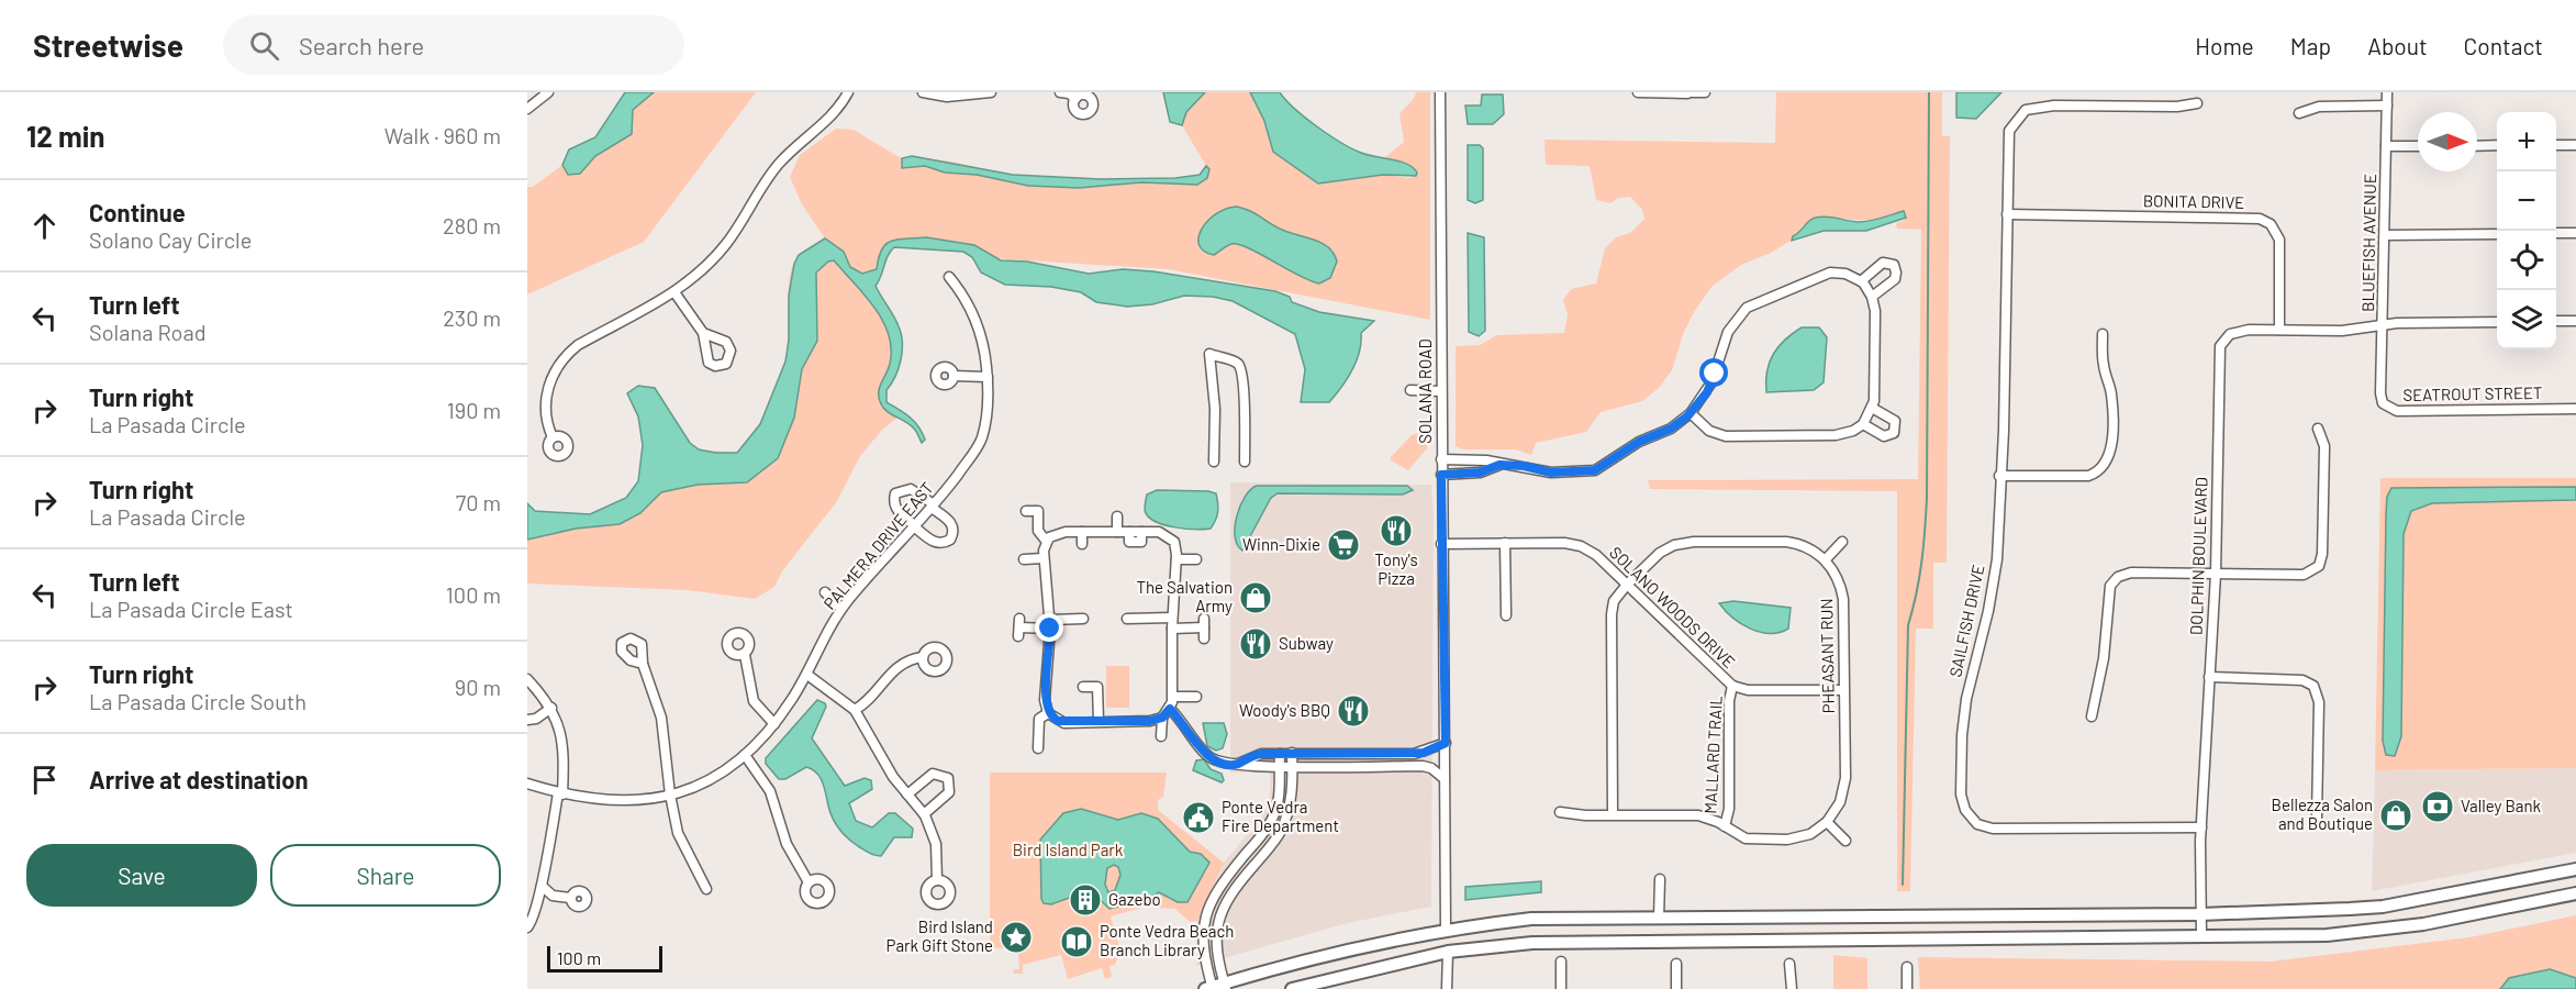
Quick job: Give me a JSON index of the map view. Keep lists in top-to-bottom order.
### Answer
{
  "streets": {
    "street": [
      "BONITA DRIVE",
      "BLUEFISH AVENUE",
      "SOLANA ROAD",
      "SEATROUT STREET",
      "PALMERA DRIVE EAST",
      "DOLPHIN BOULEVARD",
      "SOLANO WOODS DRIVE",
      "SAILFISH DRIVE",
      "PHEASANT RUN",
      "MALLARD TRAIL"
    ]
  },
  "crossings": [
    ["BONITA DRIVE", "DOLPHIN BOULEVARD"],
    ["BONITA DRIVE", "SAILFISH DRIVE"],
    ["BLUEFISH AVENUE", "SEATROUT STREET"],
    ["BLUEFISH AVENUE", "DOLPHIN BOULEVARD"],
    ["SOLANA ROAD", "SOLANO WOODS DRIVE"],
    ["DOLPHIN BOULEVARD", "SAILFISH DRIVE"],
    ["SOLANO WOODS DRIVE", "PHEASANT RUN"],
    ["SOLANO WOODS DRIVE", "MALLARD TRAIL"]
  ],
  "parks": ["Bird Island Park"],
  "places": {
    "restaurant": ["Tony's Pizza", "Subway", "Woody's BBQ"],
    "supermarket": ["Winn-Dixie"],
    "shop": ["The Salvation Army", "Bellezza Salon and Boutique"],
    "bank": ["Valley Bank"],
    "public building": ["Ponte Vedra Fire Department"],
    "building": ["Gazebo"],
    "place": ["Bird Island Park Gift Stone"],
    "library": ["Ponte Vedra Beach Branch Library"]
  },
  "scale_bar": "100 m",
  "north": "right",
  "page": {
    "header": "Streetwise",
    "search": "Search here",
    "nav": [
      "Home",
      "Map",
      "About",
      "Contact"
    ],
    "heading": ["12 min", "Walk · 960 m"],
    "map_buttons": ["+", "−"],
    "list": [
      ["Continue", "Solano Cay Circle", "280 m"],
      ["Turn left", "Solana Road", "230 m"],
      ["Turn right", "La Pasada Circle", "190 m"],
      ["Turn right", "La Pasada Circle", "70 m"],
      ["Turn left", "La Pasada Circle East", "100 m"],
      ["Turn right", "La Pasada Circle South", "90 m"],
      "Arrive at destination"
    ],
    "buttons": ["Save", "Share"],
    "scale": "100 m"
  }
}
